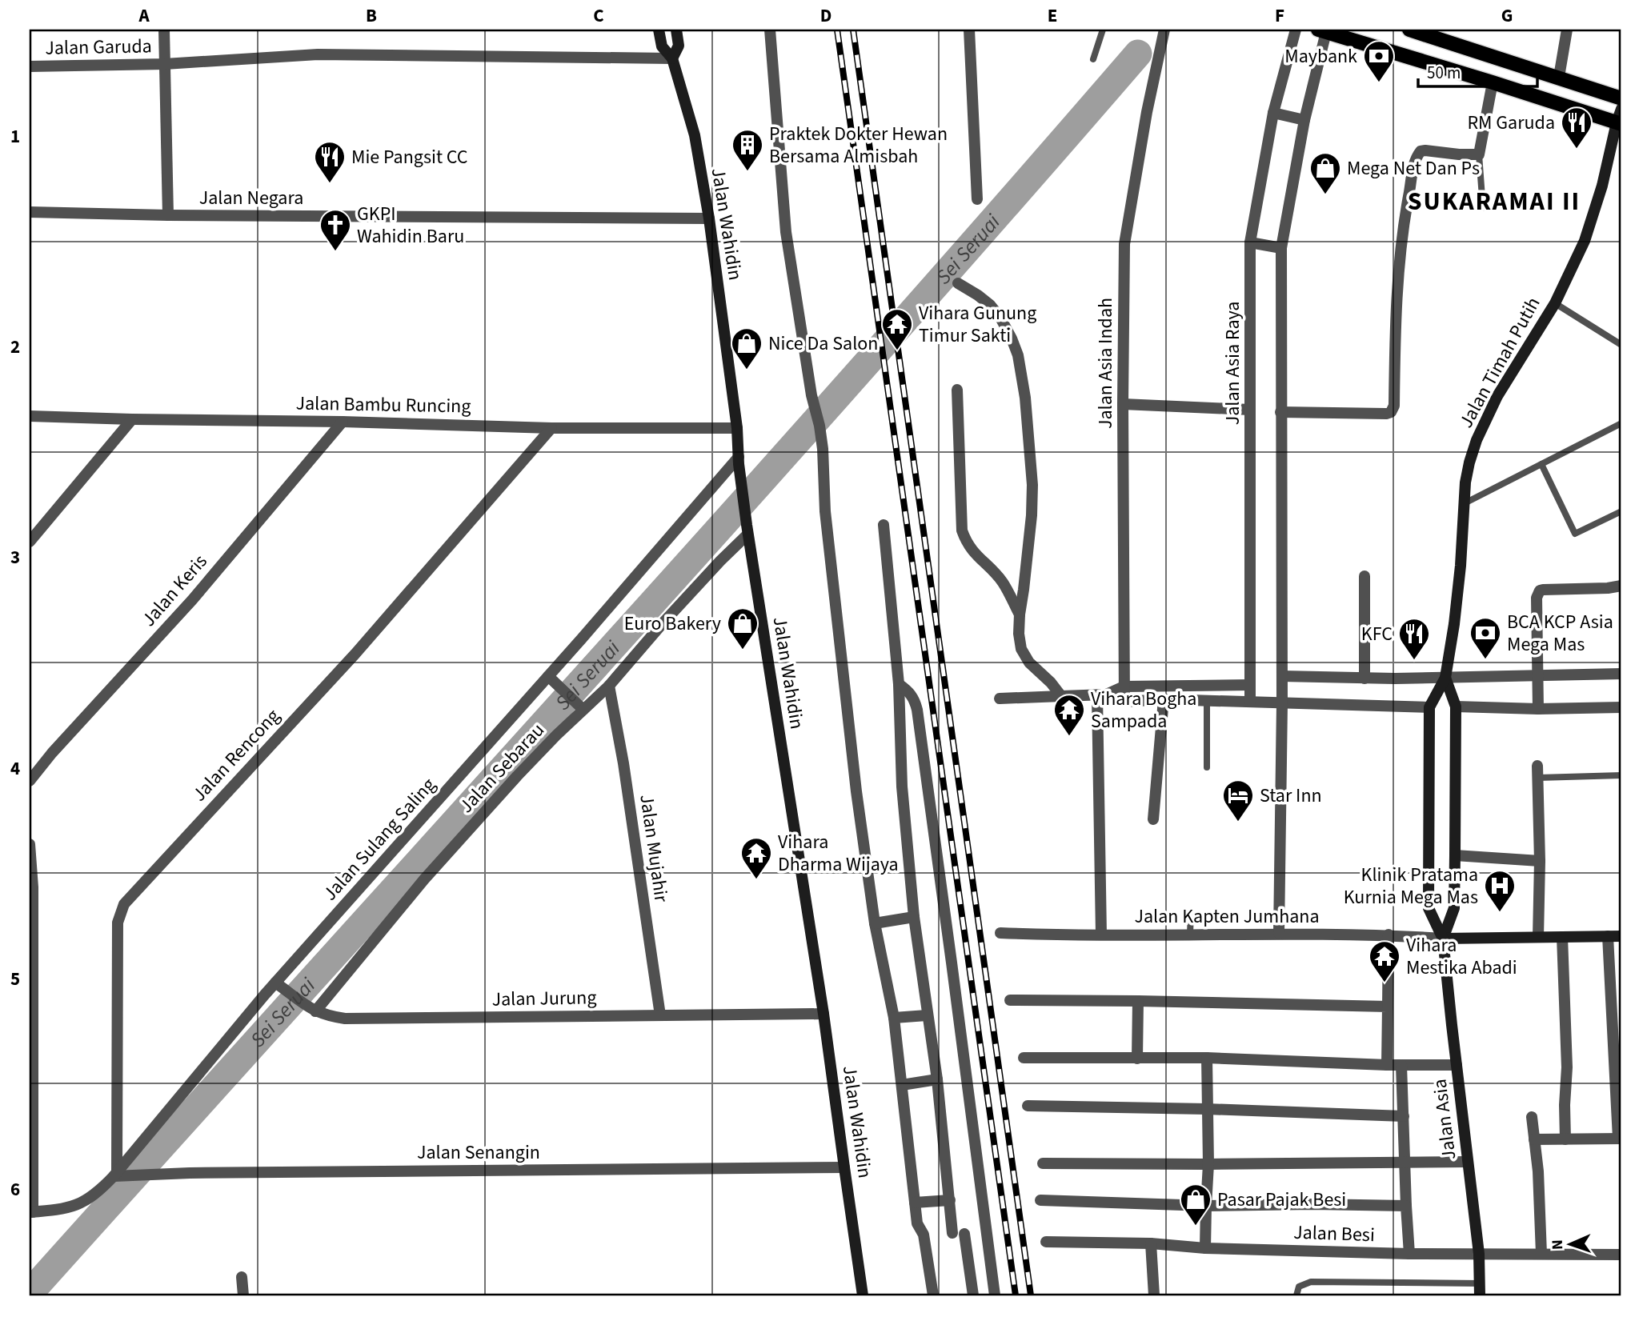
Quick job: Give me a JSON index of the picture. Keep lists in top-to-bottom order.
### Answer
{
  "streets": {
    "main road": [
      "Jalan Wahidin",
      "Jalan Timah Putih",
      "Jalan Kapten Jumhana",
      "Jalan Asia"
    ],
    "street": [
      "Jalan Garuda",
      "Jalan Negara",
      "Jalan Asia Indah",
      "Jalan Asia Raya",
      "Jalan Bambu Runcing",
      "Jalan Keris",
      "Jalan Rencong",
      "Jalan Sebarau",
      "Jalan Sulang Saling",
      "Jalan Mujahir",
      "Jalan Jurung",
      "Jalan Senangin",
      "Jalan Besi"
    ]
  },
  "crossings": [
    ["Jalan Garuda", "Jalan Wahidin"],
    ["Jalan Negara", "Jalan Wahidin"],
    ["Jalan Wahidin", "Jalan Bambu Runcing"],
    ["Jalan Wahidin", "Jalan Sebarau"],
    ["Jalan Wahidin", "Jalan Sulang Saling"],
    ["Jalan Wahidin", "Jalan Jurung"],
    ["Jalan Wahidin", "Jalan Senangin"],
    ["Jalan Timah Putih", "Jalan Asia"],
    ["Jalan Bambu Runcing", "Jalan Keris"],
    ["Jalan Bambu Runcing", "Jalan Rencong"],
    ["Jalan Rencong", "Jalan Sulang Saling"],
    ["Jalan Rencong", "Jalan Senangin"],
    ["Jalan Sebarau", "Jalan Mujahir"],
    ["Jalan Sebarau", "Jalan Jurung"],
    ["Jalan Sulang Saling", "Jalan Jurung"],
    ["Jalan Sulang Saling", "Jalan Senangin"],
    ["Jalan Mujahir", "Jalan Jurung"],
    ["Jalan Kapten Jumhana", "Jalan Asia"],
    ["Jalan Asia", "Jalan Besi"]
  ],
  "districts": ["SUKARAMAI II"],
  "water": ["Sei Seruai"],
  "places": {
    "bank": ["Maybank", "BCA KCP Asia Mega Mas"],
    "restaurant": ["RM Garuda", "Mie Pangsit CC", "KFC"],
    "building": ["Praktek Dokter Hewan Bersama Almisbah"],
    "shop": [
      "Mega Net Dan Ps",
      "Nice Da Salon",
      "Euro Bakery",
      "Pasar Pajak Besi"
    ],
    "church": ["GKPI Wahidin Baru"],
    "temple": [
      "Vihara Gunung Timur Sakti",
      "Vihara Bogha Sampada",
      "Vihara Dharma Wijaya",
      "Vihara Mestika Abadi"
    ],
    "hotel": ["Star Inn"],
    "hospital": ["Klinik Pratama Kurnia Mega Mas"]
  },
  "scale_bar": "50 m",
  "north": "left",
  "grid": {
    "columns": [
      "A",
      "B",
      "C",
      "D",
      "E",
      "F",
      "G"
    ],
    "rows": [
      "1",
      "2",
      "3",
      "4",
      "5",
      "6"
    ]
  }
}
